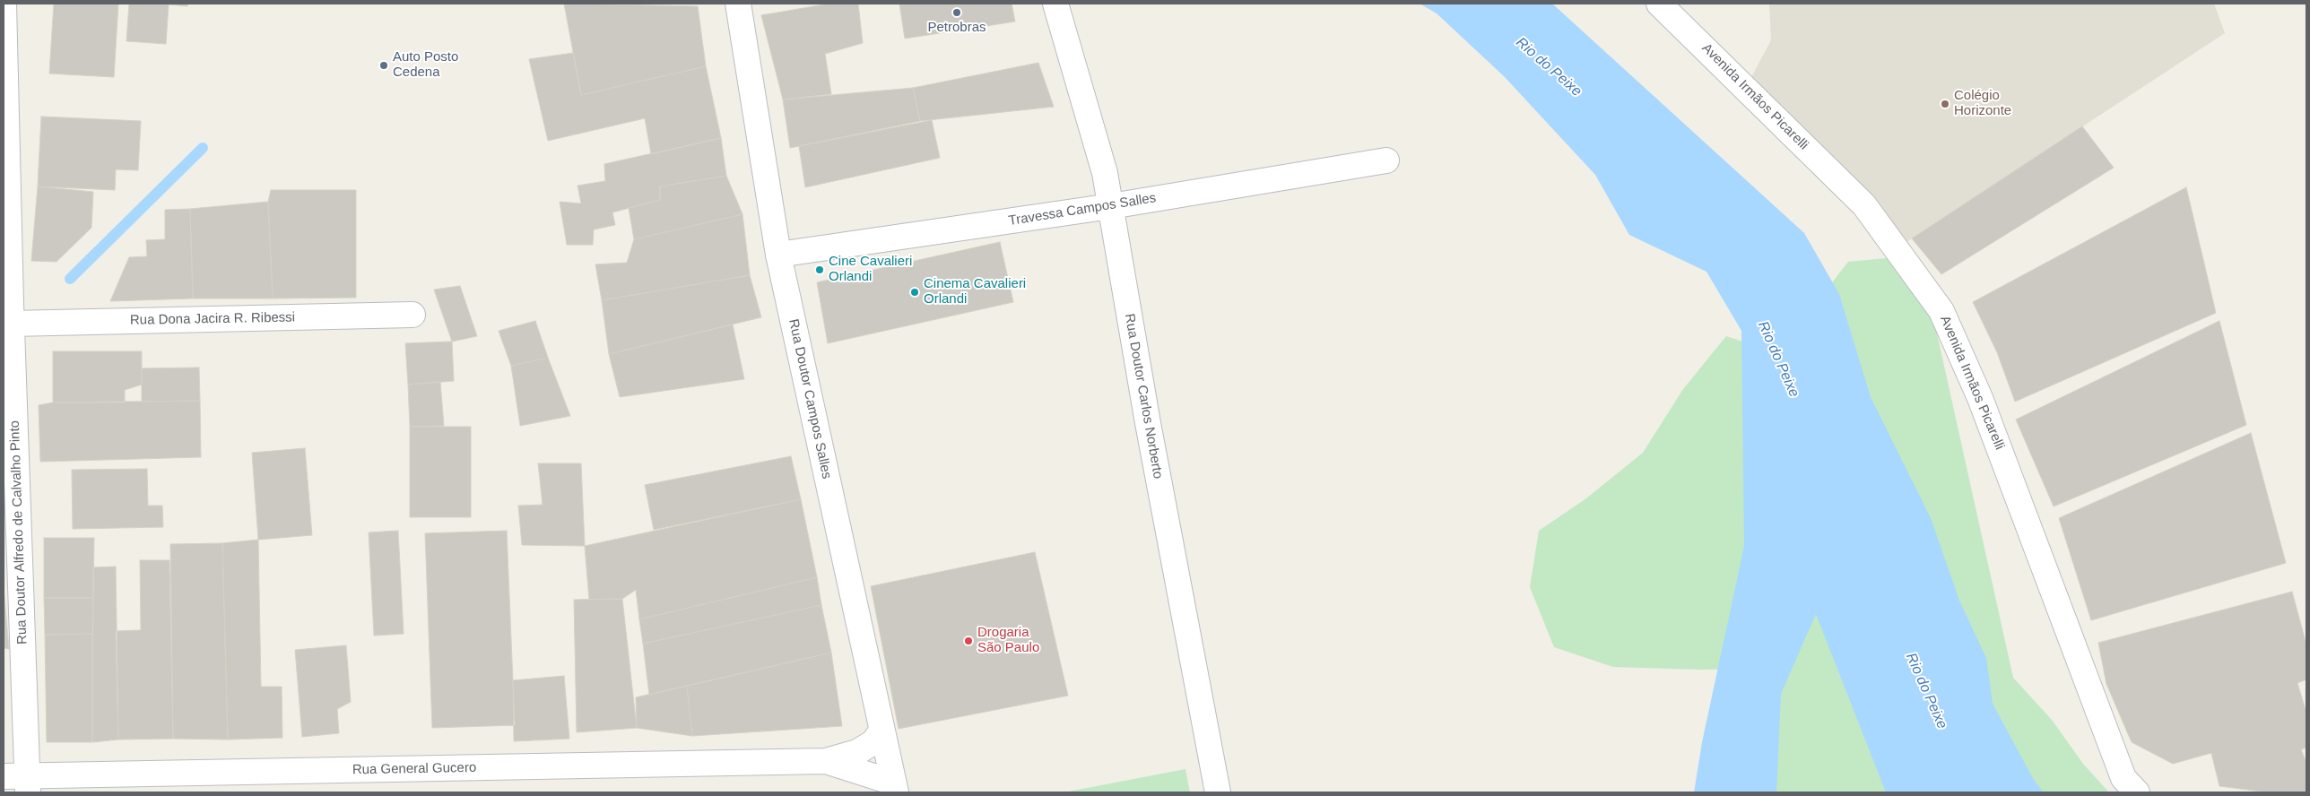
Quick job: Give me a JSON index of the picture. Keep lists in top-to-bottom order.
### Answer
{
  "streets": {
    "street": [
      "Avenida Irmãos Picarelli",
      "Travessa Campos Salles",
      "Rua Dona Jacira R. Ribessi",
      "Rua Doutor Carlos Norberto",
      "Rua Doutor Campos Salles",
      "Rua Doutor Alfredo de Calvalho Pinto",
      "Rua General Gucero"
    ]
  },
  "crossings": [
    ["Travessa Campos Salles", "Rua Doutor Carlos Norberto"],
    ["Travessa Campos Salles", "Rua Doutor Campos Salles"],
    ["Rua Dona Jacira R. Ribessi", "Rua Doutor Alfredo de Calvalho Pinto"],
    ["Rua Doutor Campos Salles", "Rua General Gucero"],
    ["Rua Doutor Alfredo de Calvalho Pinto", "Rua General Gucero"]
  ],
  "water": ["Rio do Peixe"],
  "places": [
    "Petrobras",
    "Auto Posto Cedena",
    "Colégio Horizonte",
    "Cine Cavalieri Orlandi",
    "Cinema Cavalieri Orlandi",
    "Drogaria São Paulo"
  ]
}
